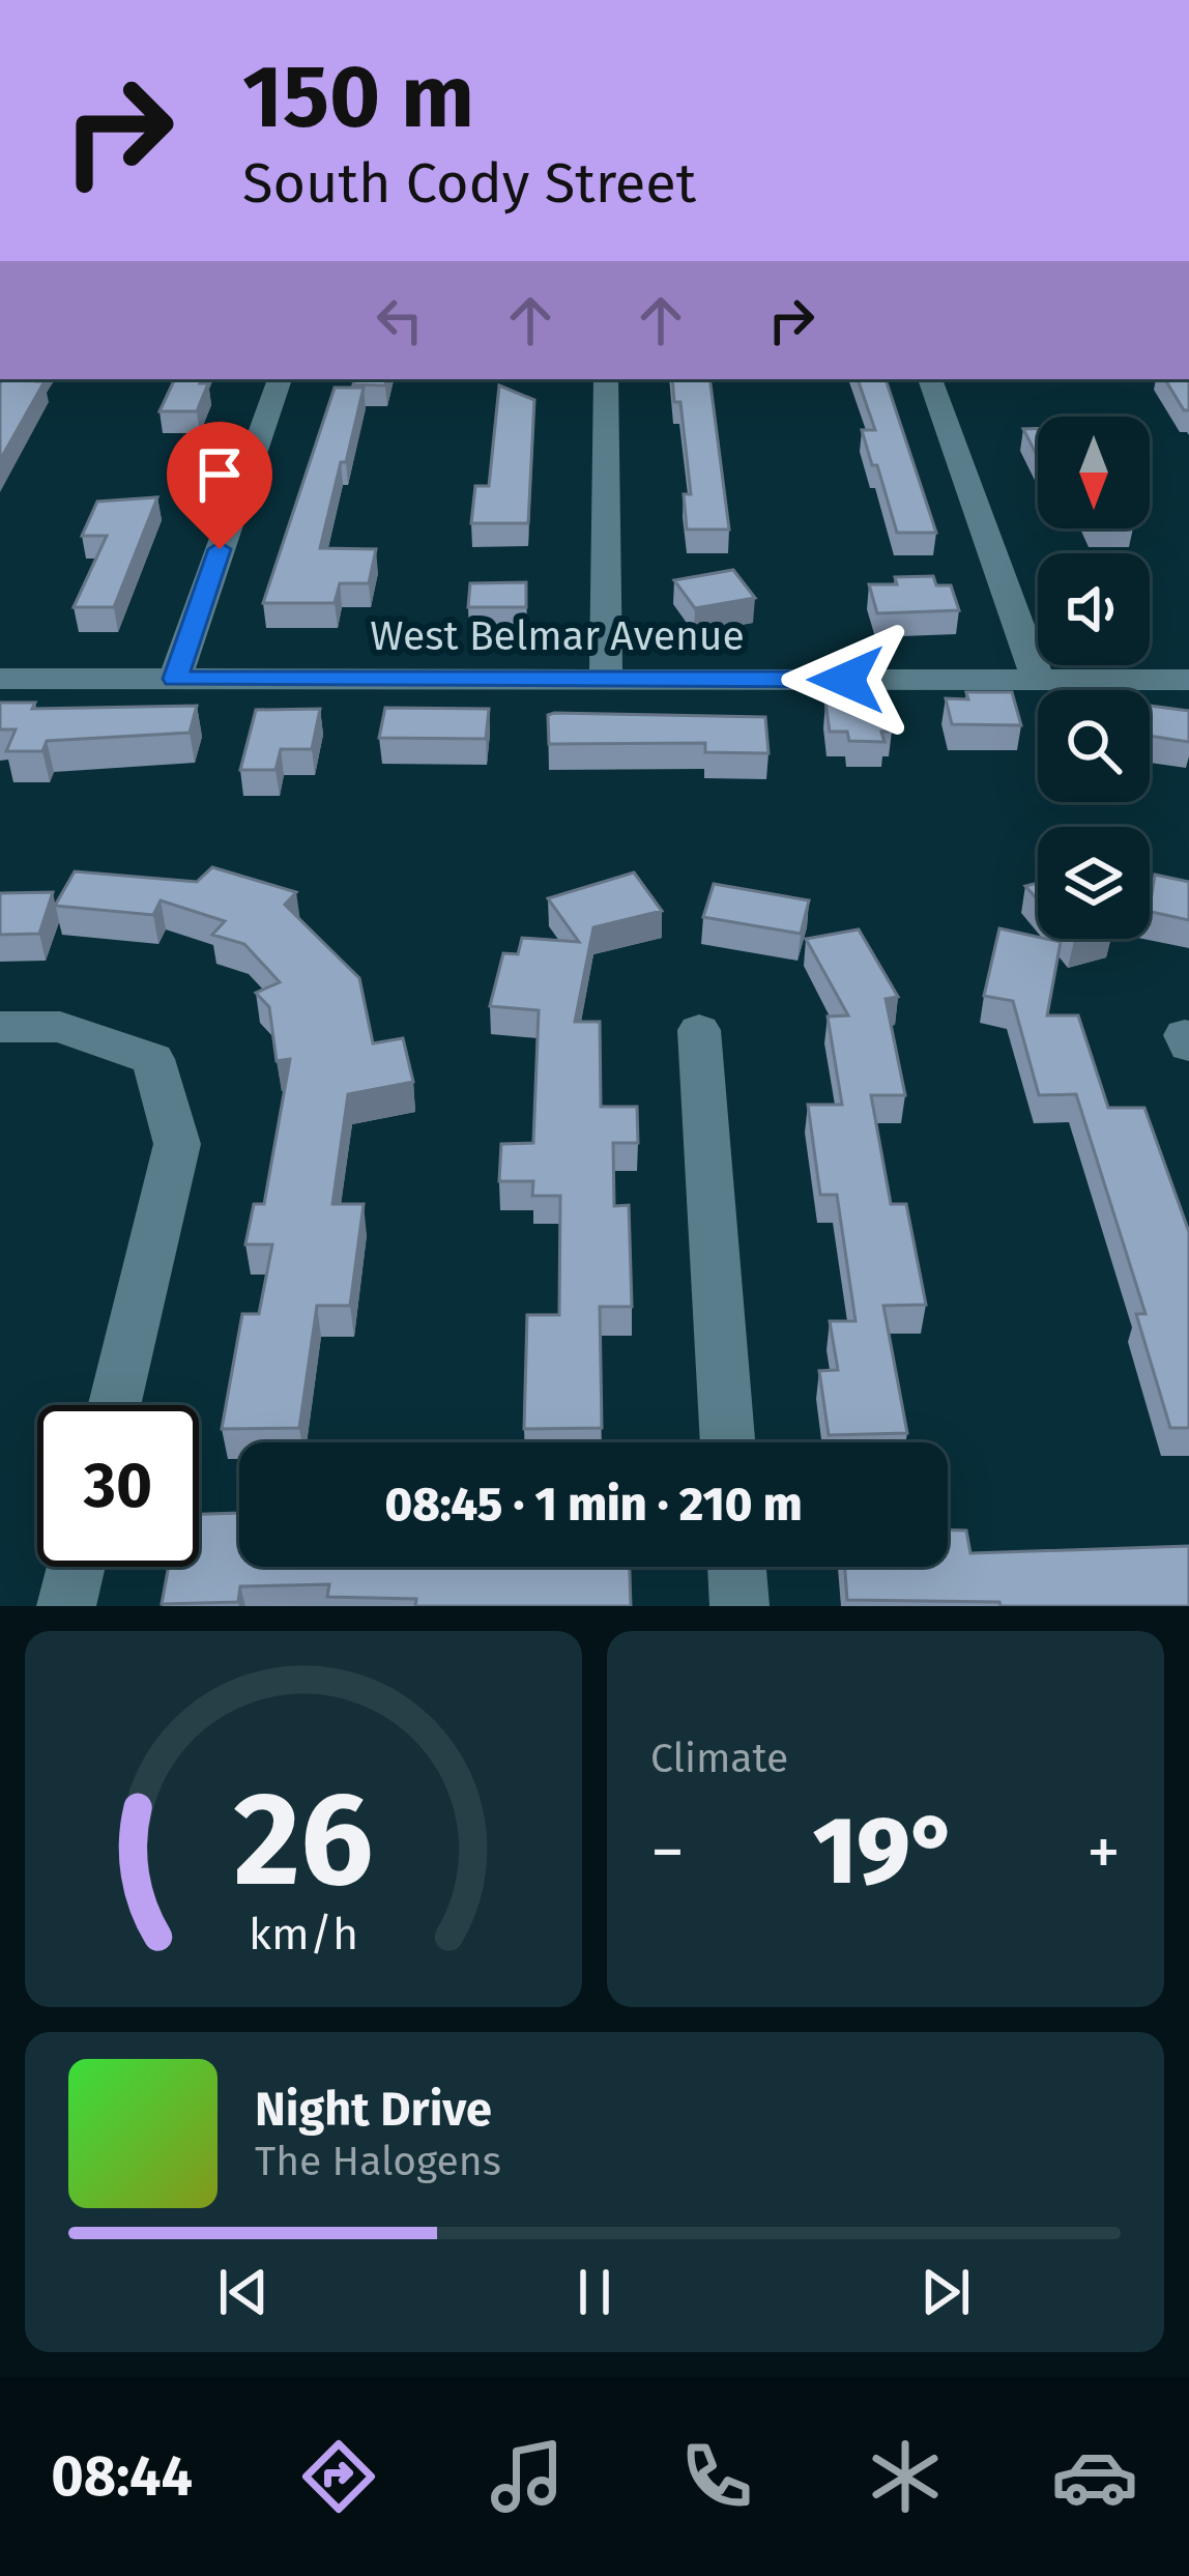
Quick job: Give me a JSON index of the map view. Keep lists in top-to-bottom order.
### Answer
{
  "streets": {
    "street": ["West Belmar Avenue"]
  },
  "north": "bottom",
  "page": {
    "turn": ["150 m", "South Cody Street"],
    "limit": "30",
    "trip": "08:45 · 1 min · 210 m",
    "tile": "Climate",
    "heat": ["−", "19°", "+"],
    "song": ["Night Drive", "The Halogens"],
    "tabs": "08:44",
    "gauge": ["26", "km/h"]
  }
}
